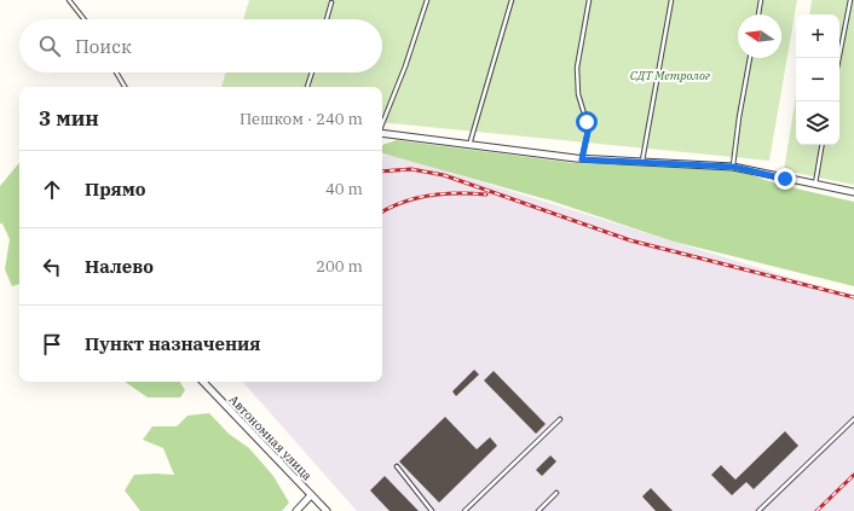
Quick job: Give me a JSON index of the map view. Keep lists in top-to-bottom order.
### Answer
{
  "streets": {
    "street": ["Автономная улица"]
  },
  "parks": ["СДТ Метролог"],
  "north": "left",
  "page": {
    "map_buttons": ["+", "−"],
    "search": "Поиск",
    "heading": ["3 мин", "Пешком · 240 m"],
    "list": [
      ["Прямо", "40 m"],
      ["Налево", "200 m"],
      "Пункт назначения"
    ]
  }
}
